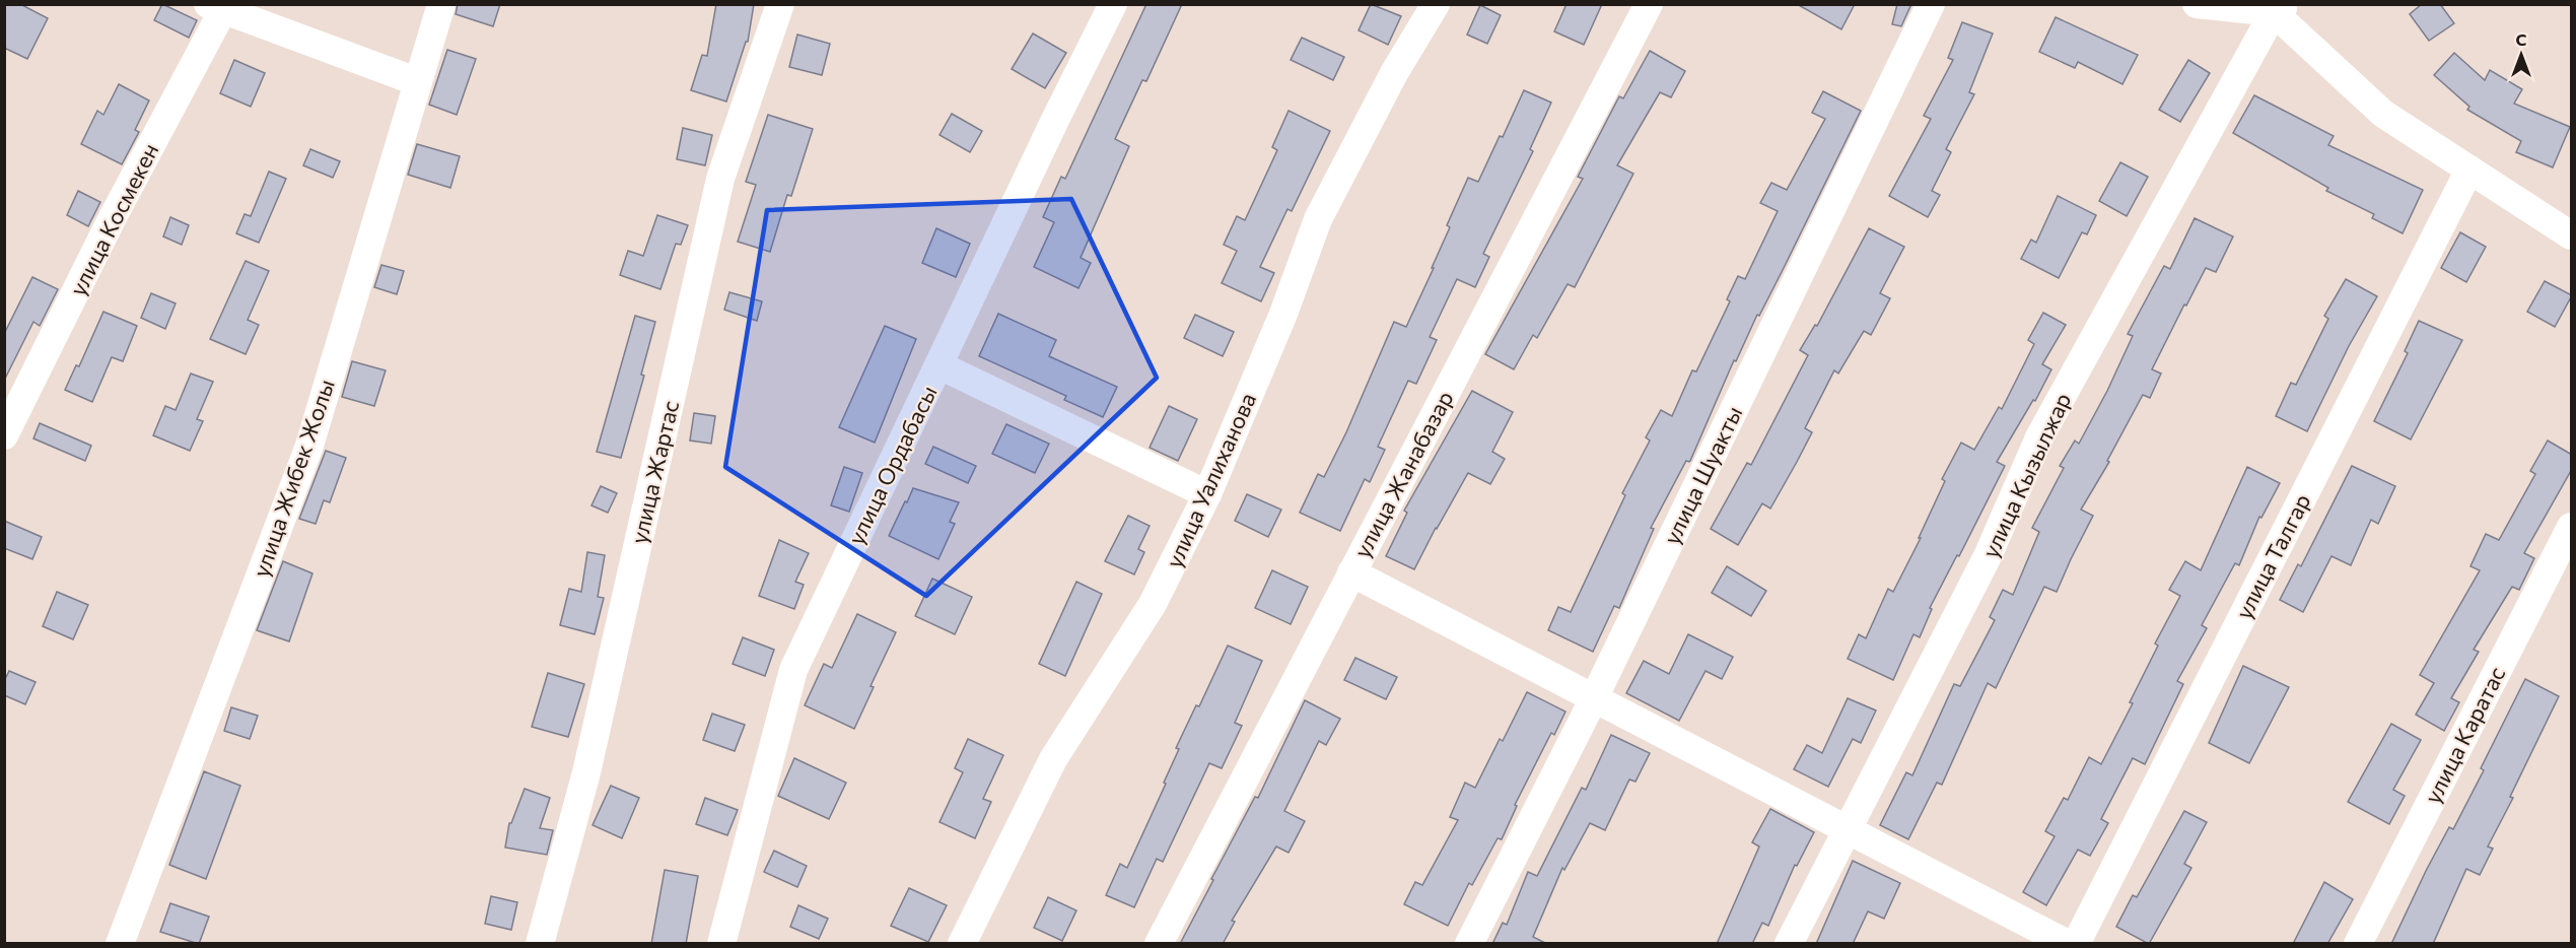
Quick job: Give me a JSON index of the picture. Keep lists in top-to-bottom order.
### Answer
{
  "streets": {
    "street": [
      "улица Космекен",
      "улица Ордабасы",
      "улица Жартас",
      "улица Жанабазар",
      "улица Шуакты",
      "улица Кызылжар",
      "улица Жибек Жолы",
      "улица Уалиханова",
      "улица Талгар",
      "улица Каратас"
    ]
  },
  "north": "top"
}
